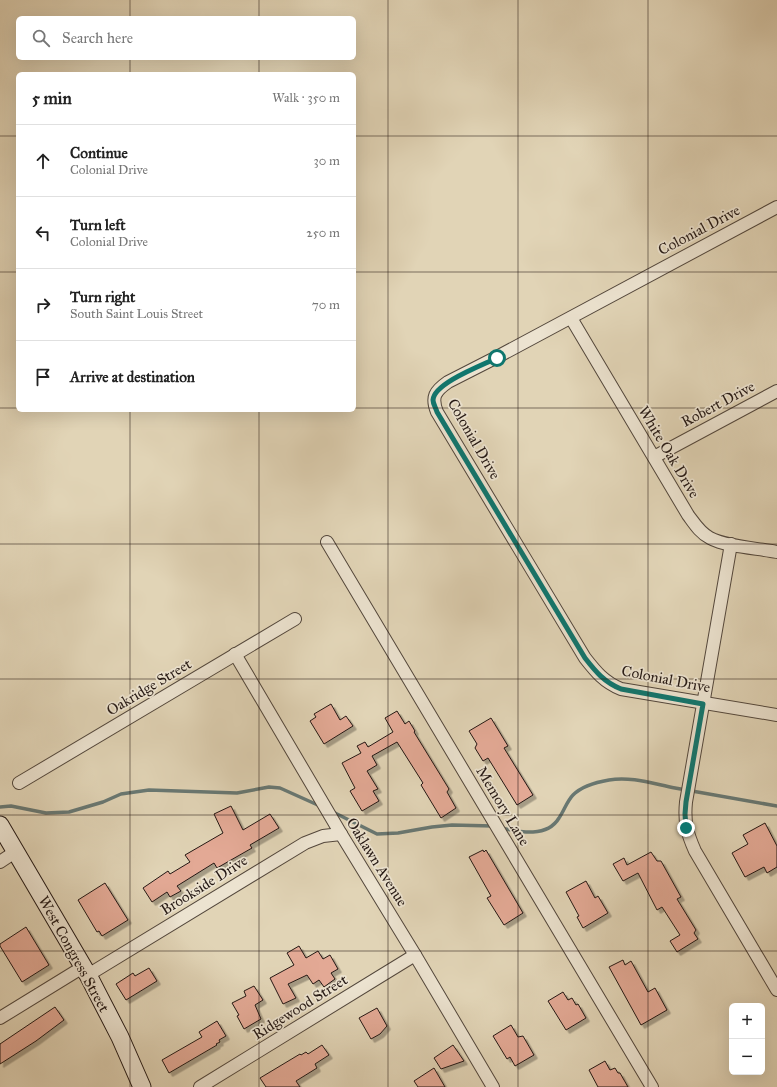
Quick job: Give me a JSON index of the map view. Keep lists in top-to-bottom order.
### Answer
{
  "streets": {
    "main road": ["West Congress Street"],
    "street": [
      "Colonial Drive",
      "Robert Drive",
      "White Oak Drive",
      "Oakridge Street",
      "Memory Lane",
      "Oaklawn Avenue",
      "Brookside Drive",
      "Ridgewood Street"
    ]
  },
  "crossings": [
    ["Colonial Drive", "White Oak Drive"],
    ["Robert Drive", "White Oak Drive"],
    ["Oakridge Street", "Oaklawn Avenue"],
    ["Oaklawn Avenue", "Brookside Drive"],
    ["Oaklawn Avenue", "Ridgewood Street"],
    ["Brookside Drive", "West Congress Street"]
  ],
  "page": {
    "search": "Search here",
    "heading": ["5 min", "Walk · 350 m"],
    "list": [
      ["Continue", "Colonial Drive", "30 m"],
      ["Turn left", "Colonial Drive", "250 m"],
      ["Turn right", "South Saint Louis Street", "70 m"],
      "Arrive at destination"
    ],
    "map_buttons": ["+", "−"]
  }
}
